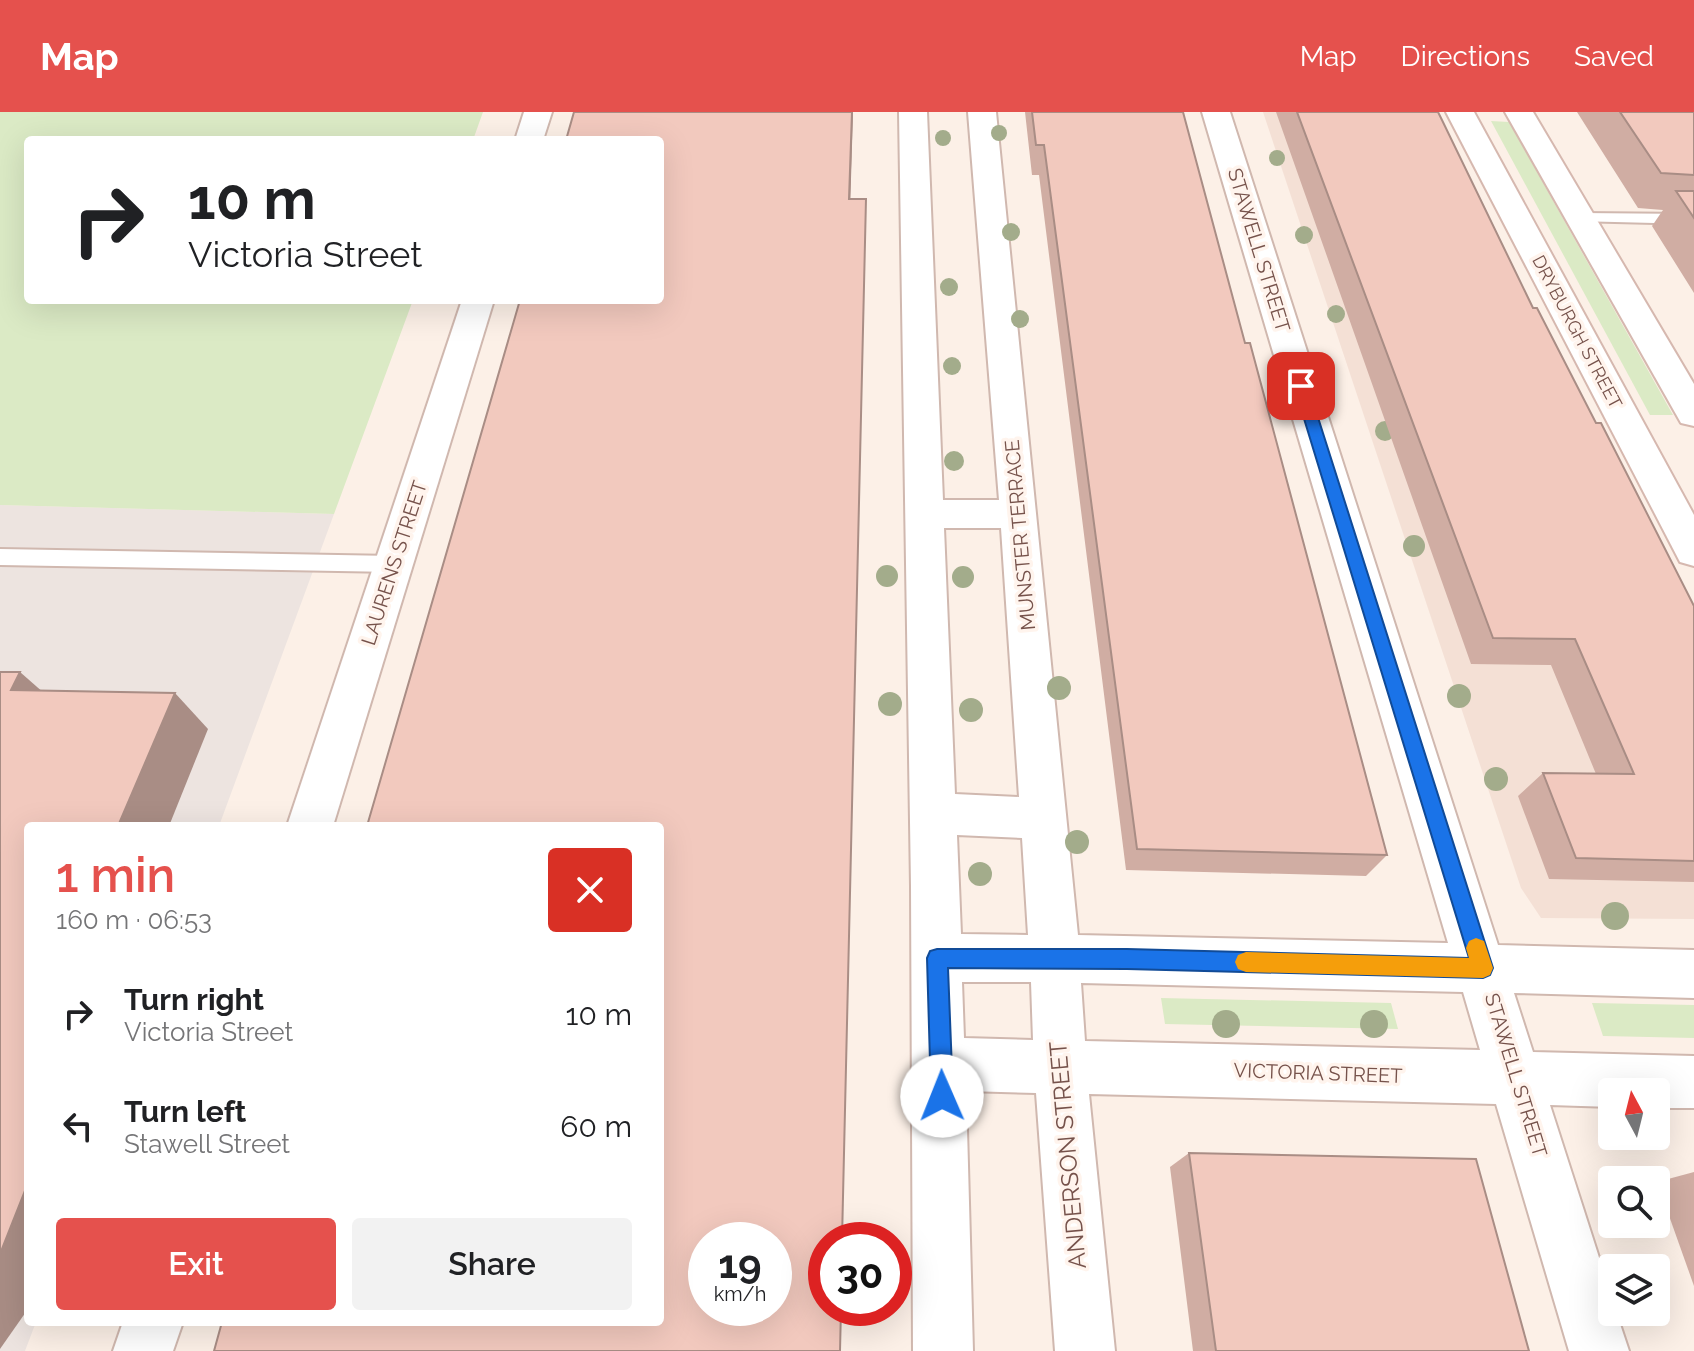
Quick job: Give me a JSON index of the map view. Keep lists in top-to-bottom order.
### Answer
{
  "streets": {
    "street": [
      "STAWELL STREET",
      "DRYBURGH STREET",
      "MUNSTER TERRACE",
      "LAURENS STREET",
      "VICTORIA STREET",
      "ANDERSON STREET"
    ]
  },
  "crossings": [
    ["STAWELL STREET", "VICTORIA STREET"],
    ["MUNSTER TERRACE", "ANDERSON STREET"],
    ["VICTORIA STREET", "ANDERSON STREET"]
  ],
  "north": "top",
  "page": {
    "header": "Map",
    "nav": ["Map", "Directions", "Saved"],
    "turn": ["10 m", "Victoria Street"],
    "heading": ["1 min", "160 m · 06:53"],
    "list": [
      {
        "name": "Turn right",
        "note": "Victoria Street",
        "value": "10 m"
      },
      {
        "name": "Turn left",
        "note": "Stawell Street",
        "value": "60 m"
      }
    ],
    "buttons": ["Exit", "Share"],
    "speed": "19 km/h",
    "limit": "30"
  }
}
